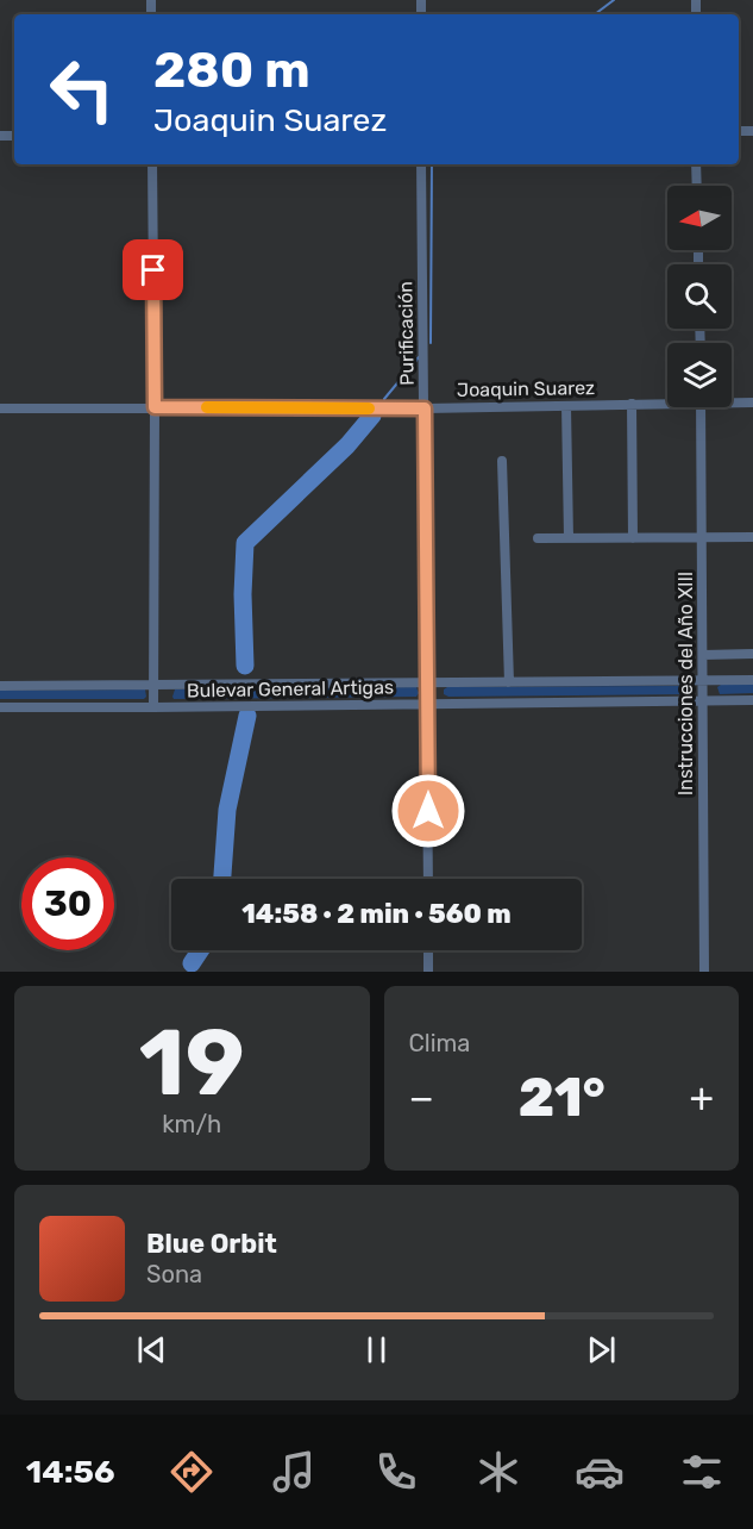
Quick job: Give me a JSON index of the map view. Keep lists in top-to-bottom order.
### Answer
{
  "streets": {
    "street": [
      "Purificación",
      "Joaquin Suarez",
      "Instrucciones del Año XIII",
      "Bulevar General Artigas"
    ]
  },
  "crossings": [
    ["Purificación", "Joaquin Suarez"],
    ["Purificación", "Bulevar General Artigas"],
    ["Instrucciones del Año XIII", "Bulevar General Artigas"]
  ],
  "north": "left",
  "page": {
    "turn": ["280 m", "Joaquin Suarez"],
    "limit": "30",
    "trip": "14:58 · 2 min · 560 m",
    "tile": [
      ["19", "km/h"],
      "Clima"
    ],
    "heat": ["−", "21°", "+"],
    "song": ["Blue Orbit", "Sona"],
    "tabs": "14:56"
  }
}
